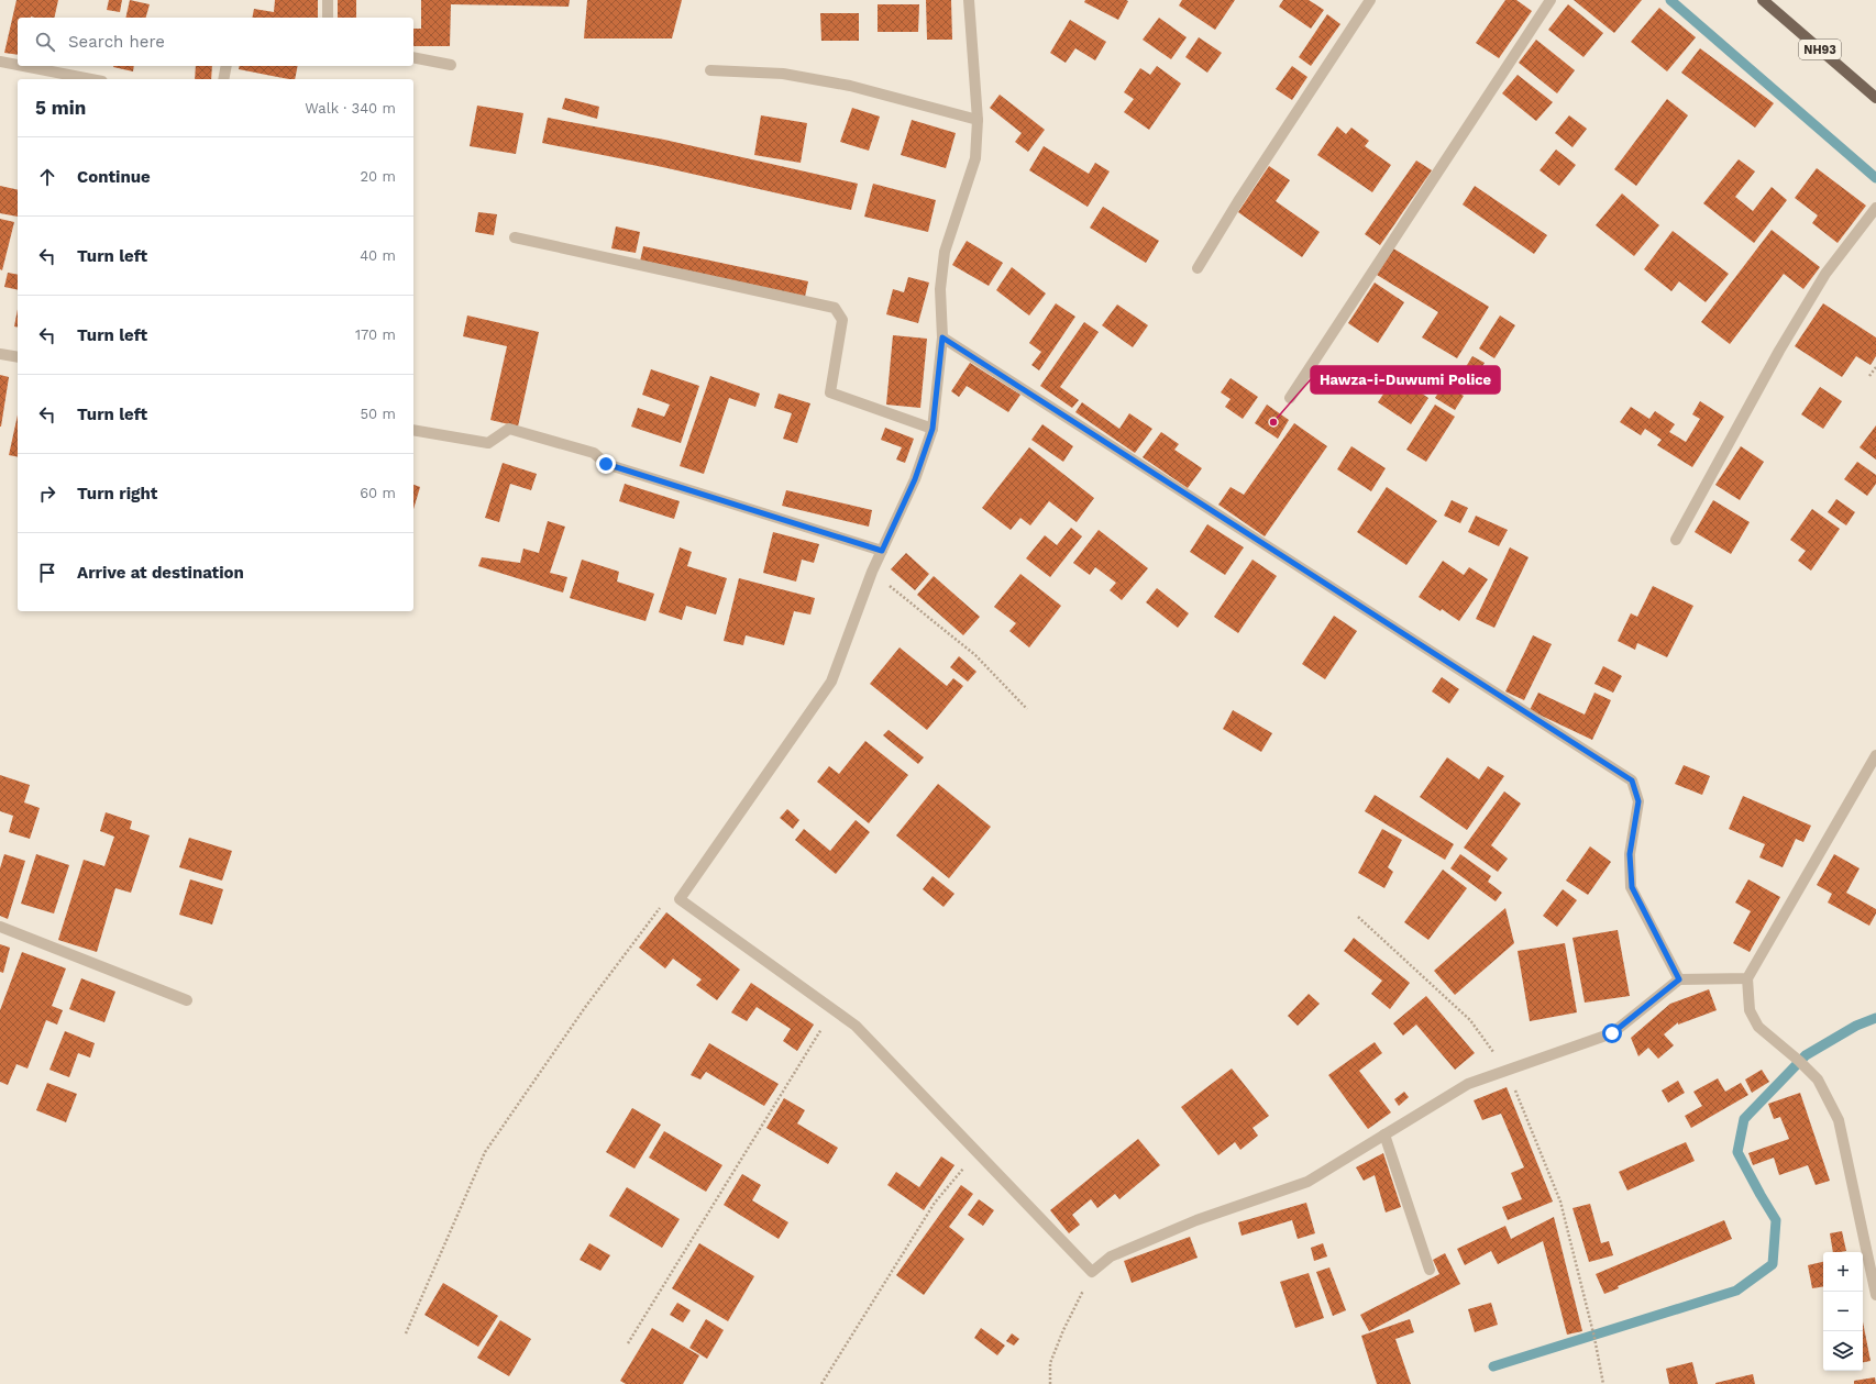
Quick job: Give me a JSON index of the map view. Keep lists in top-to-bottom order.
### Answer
{
  "streets": {
    "main road": ["NH93"]
  },
  "places": ["Hawza-i-Duwumi Police"],
  "page": {
    "search": "Search here",
    "heading": ["5 min", "Walk · 340 m"],
    "list": [
      ["Continue", "20 m"],
      ["Turn left", "40 m"],
      ["Turn left", "170 m"],
      ["Turn left", "50 m"],
      ["Turn right", "60 m"],
      "Arrive at destination"
    ],
    "map_buttons": ["+", "−"]
  }
}
